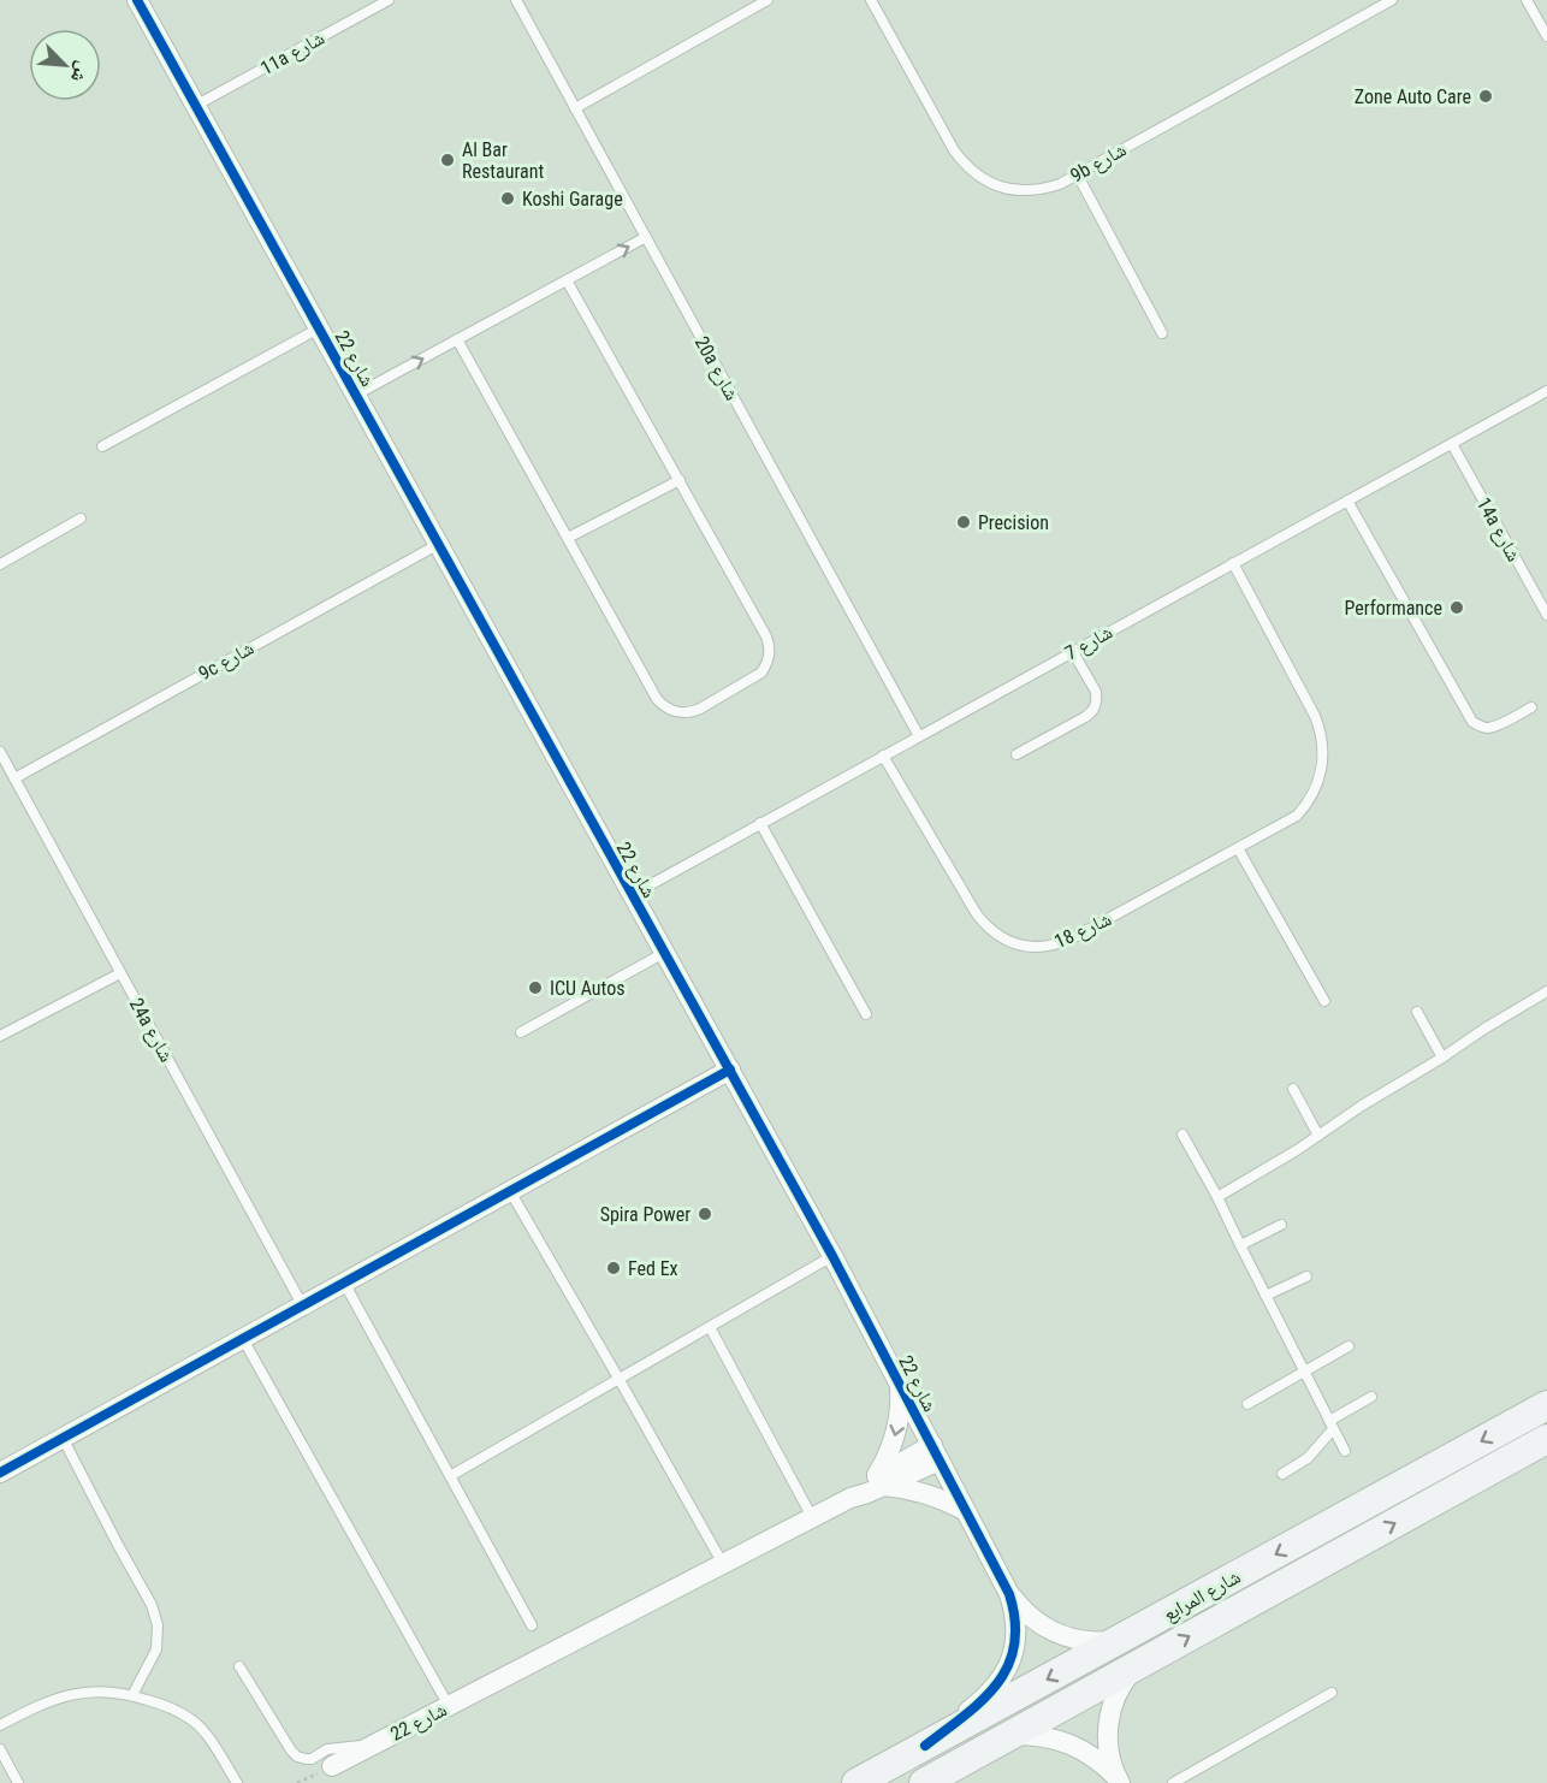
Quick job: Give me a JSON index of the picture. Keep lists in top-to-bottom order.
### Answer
{
  "streets": {
    "main road": ["شارع المرابع"],
    "street": ["شارع 22"],
    "lane": [
      "11a شارع",
      "9b شارع",
      "20a شارع",
      "14a شارع",
      "شارع 7",
      "9c شارع",
      "شارع 18",
      "24a شارع"
    ]
  },
  "crossings": [
    ["11a شارع", "شارع 22"],
    ["شارع 22", "شارع 7"],
    ["شارع 22", "9c شارع"],
    ["شارع 22", "شارع المرابع"],
    ["20a شارع", "شارع 7"],
    ["14a شارع", "شارع 7"],
    ["شارع 7", "شارع 18"],
    ["9c شارع", "24a شارع"]
  ],
  "places": [
    "Zone Auto Care",
    "Al Bar Restaurant",
    "Koshi Garage",
    "Precision",
    "Performance",
    "ICU Autos",
    "Spira Power",
    "Fed Ex"
  ],
  "north": "bottom right"
}
